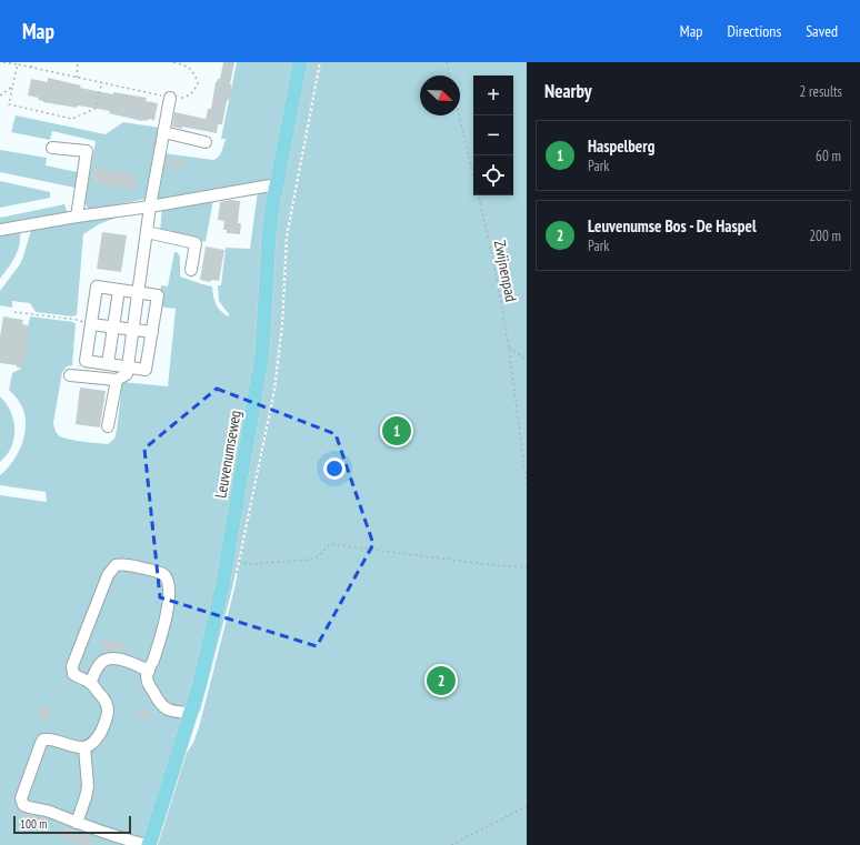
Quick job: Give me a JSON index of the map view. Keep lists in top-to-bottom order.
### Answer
{
  "streets": {
    "main road": ["Leuvenumseweg"],
    "path": ["Zwijnenpad"]
  },
  "scale_bar": "100 m",
  "north": "bottom right",
  "page": {
    "header": "Map",
    "nav": ["Map", "Directions", "Saved"],
    "heading": ["Nearby", "2 results"],
    "map_buttons": ["+", "−"],
    "list": [
      {
        "mark": "1",
        "name": "Haspelberg",
        "note": "Park",
        "value": "60 m"
      },
      {
        "mark": "2",
        "name": "Leuvenumse Bos - De Haspel",
        "note": "Park",
        "value": "200 m"
      }
    ],
    "pins": ["1", "2"],
    "scale": "100 m"
  }
}
